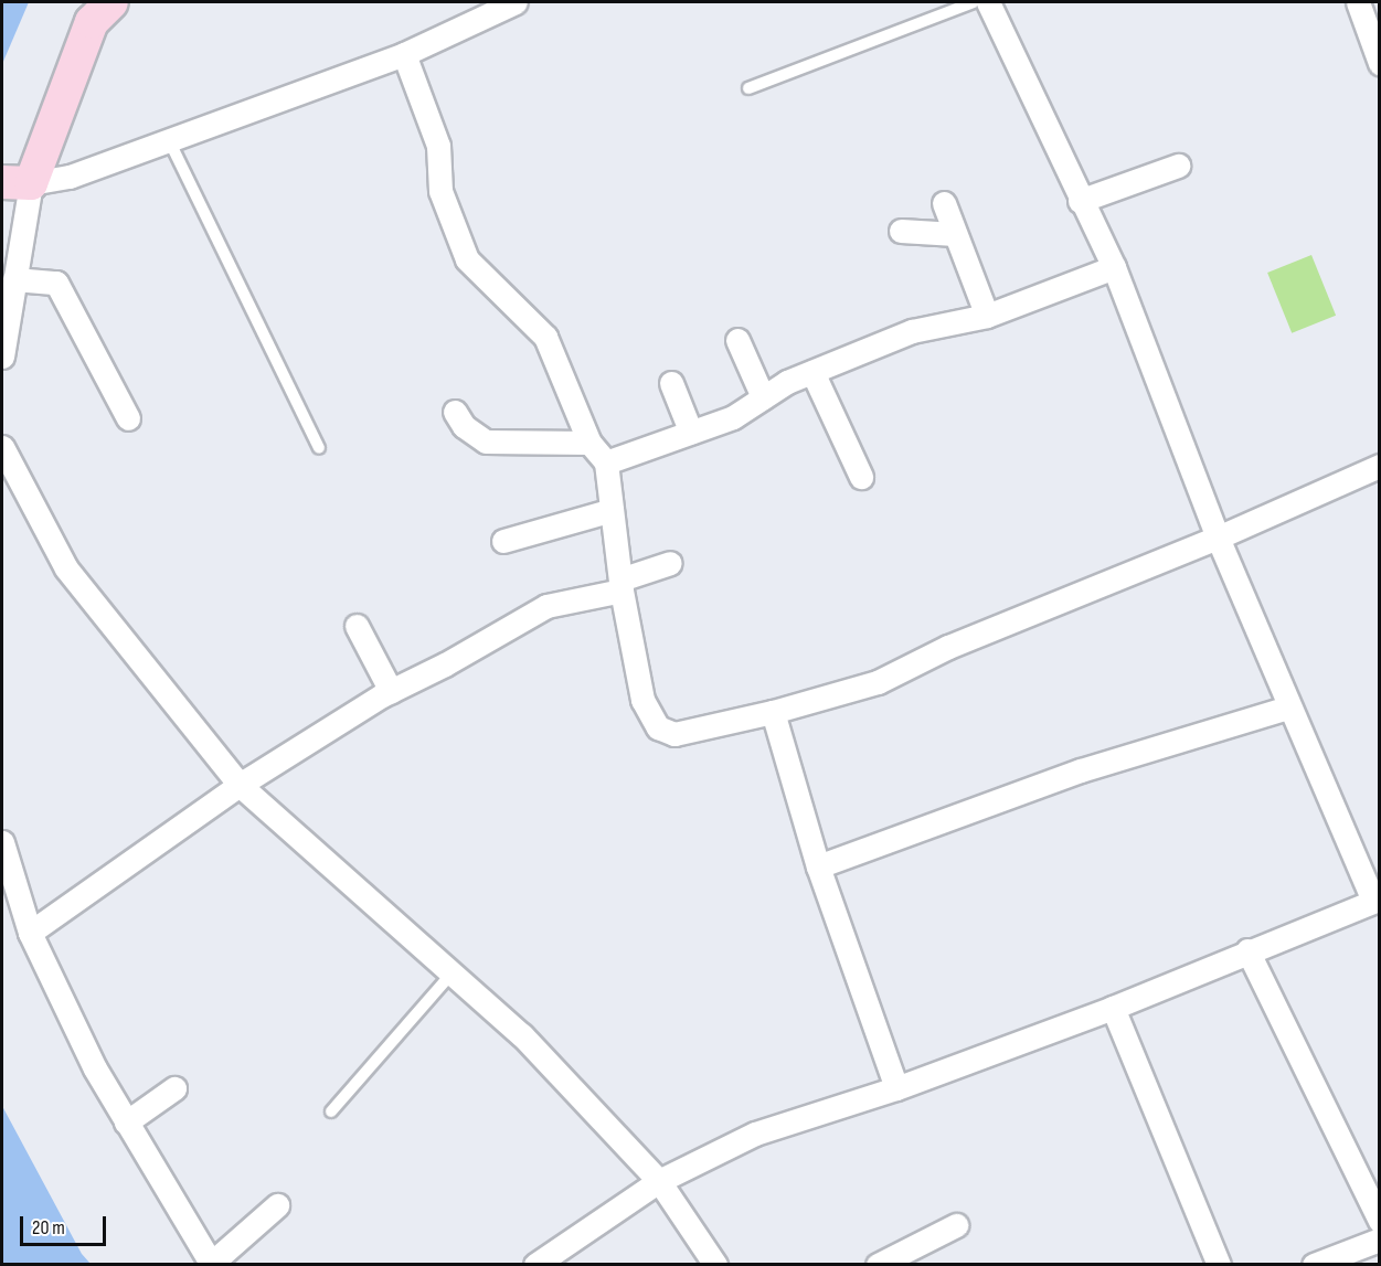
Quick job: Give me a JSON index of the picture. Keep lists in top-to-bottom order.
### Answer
{
  "scale_bar": "20 m"
}
